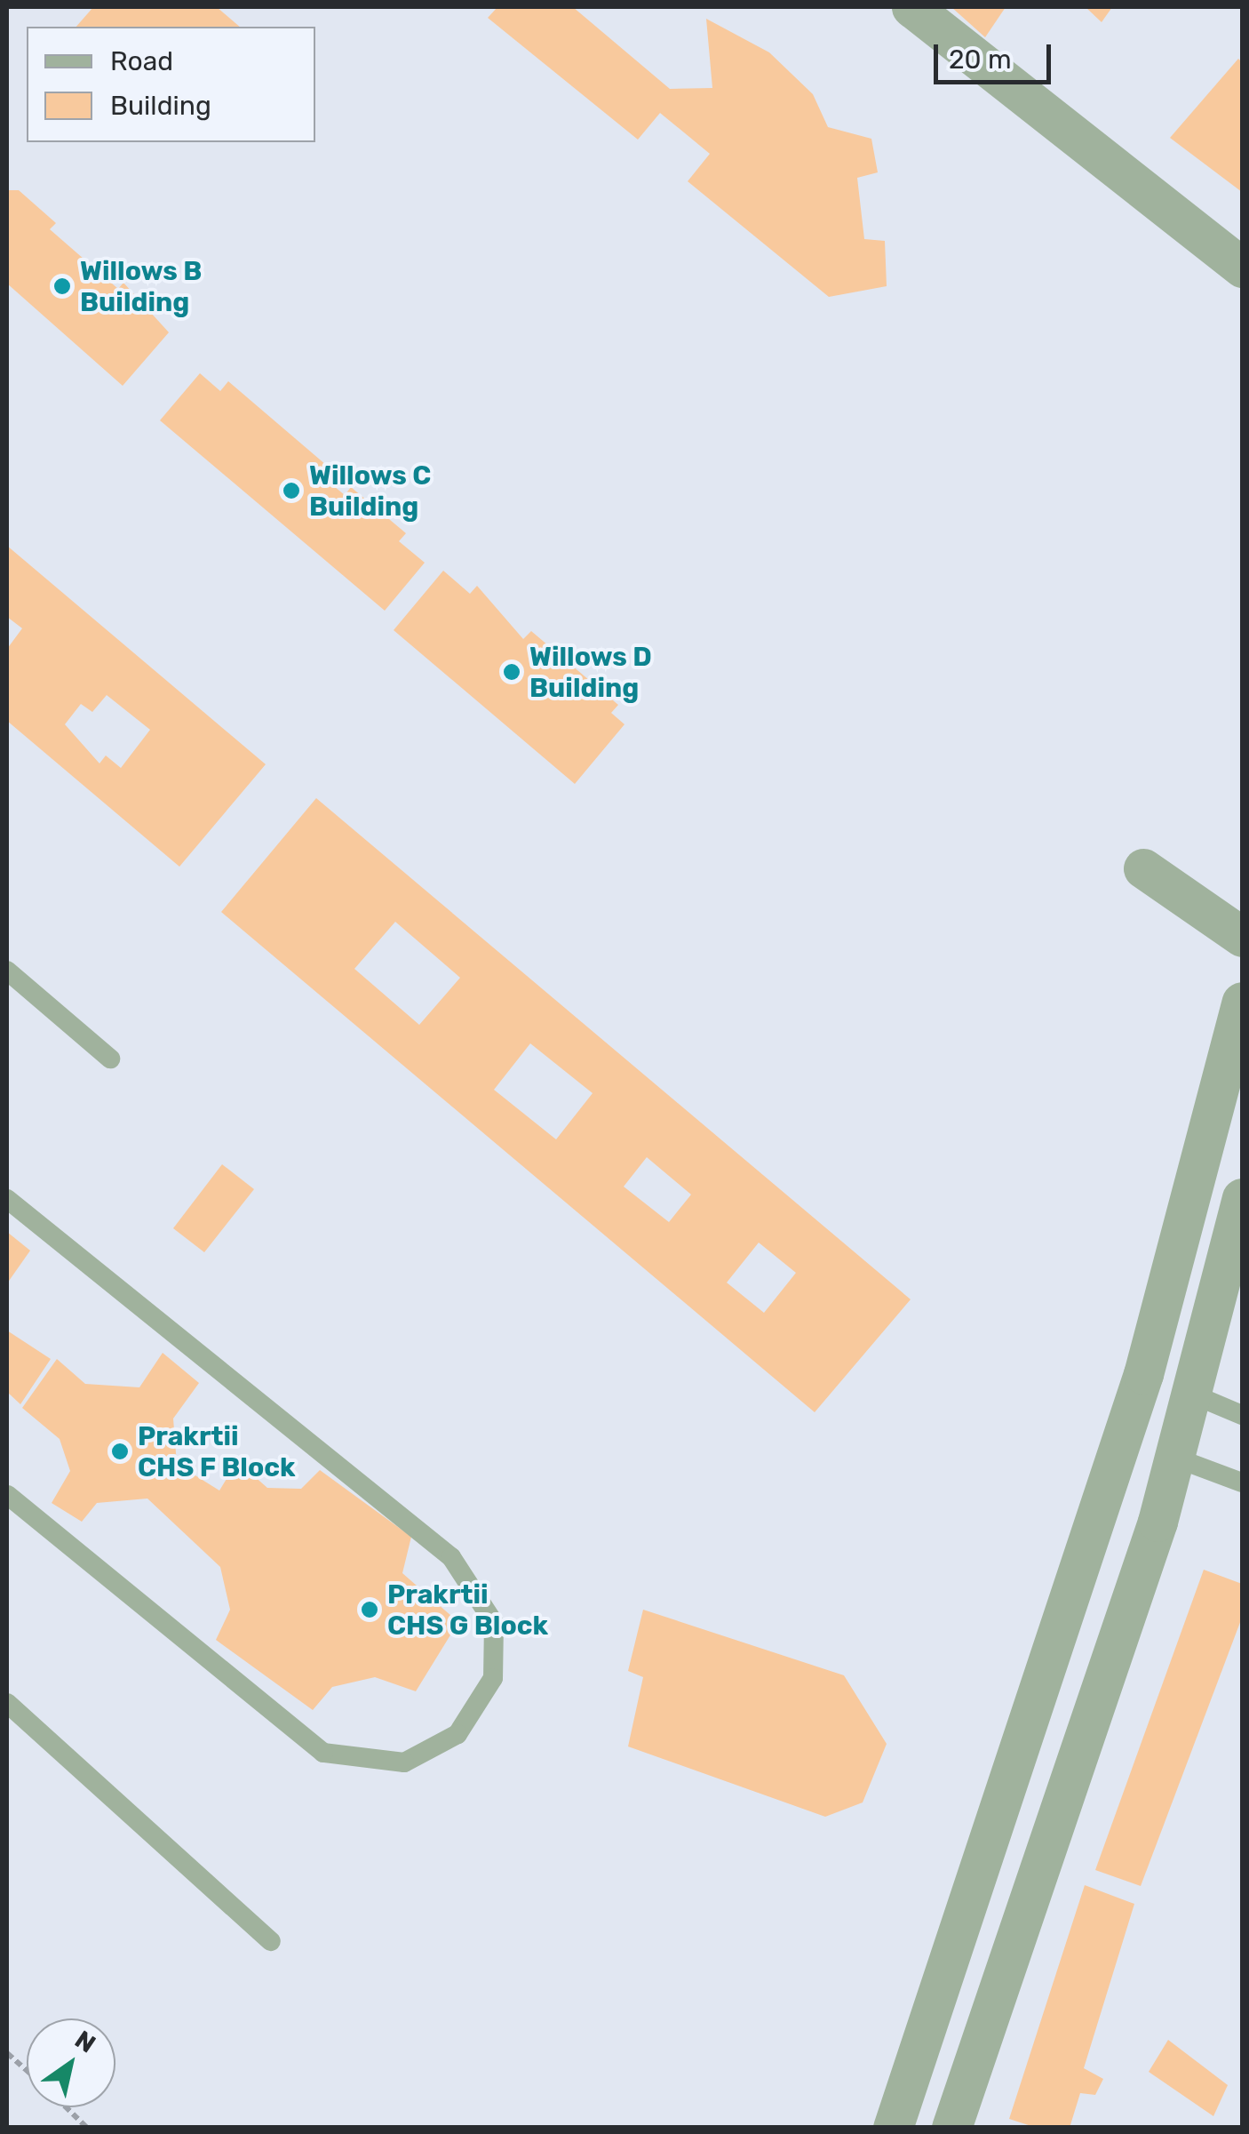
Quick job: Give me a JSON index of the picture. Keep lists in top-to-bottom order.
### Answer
{
  "places": [
    "Willows B Building",
    "Willows C Building",
    "Willows D Building",
    "Prakrtii CHS F Block",
    "Prakrtii CHS G Block"
  ],
  "legend": ["Road", "Building"],
  "scale_bar": "20 m",
  "north": "top right"
}
